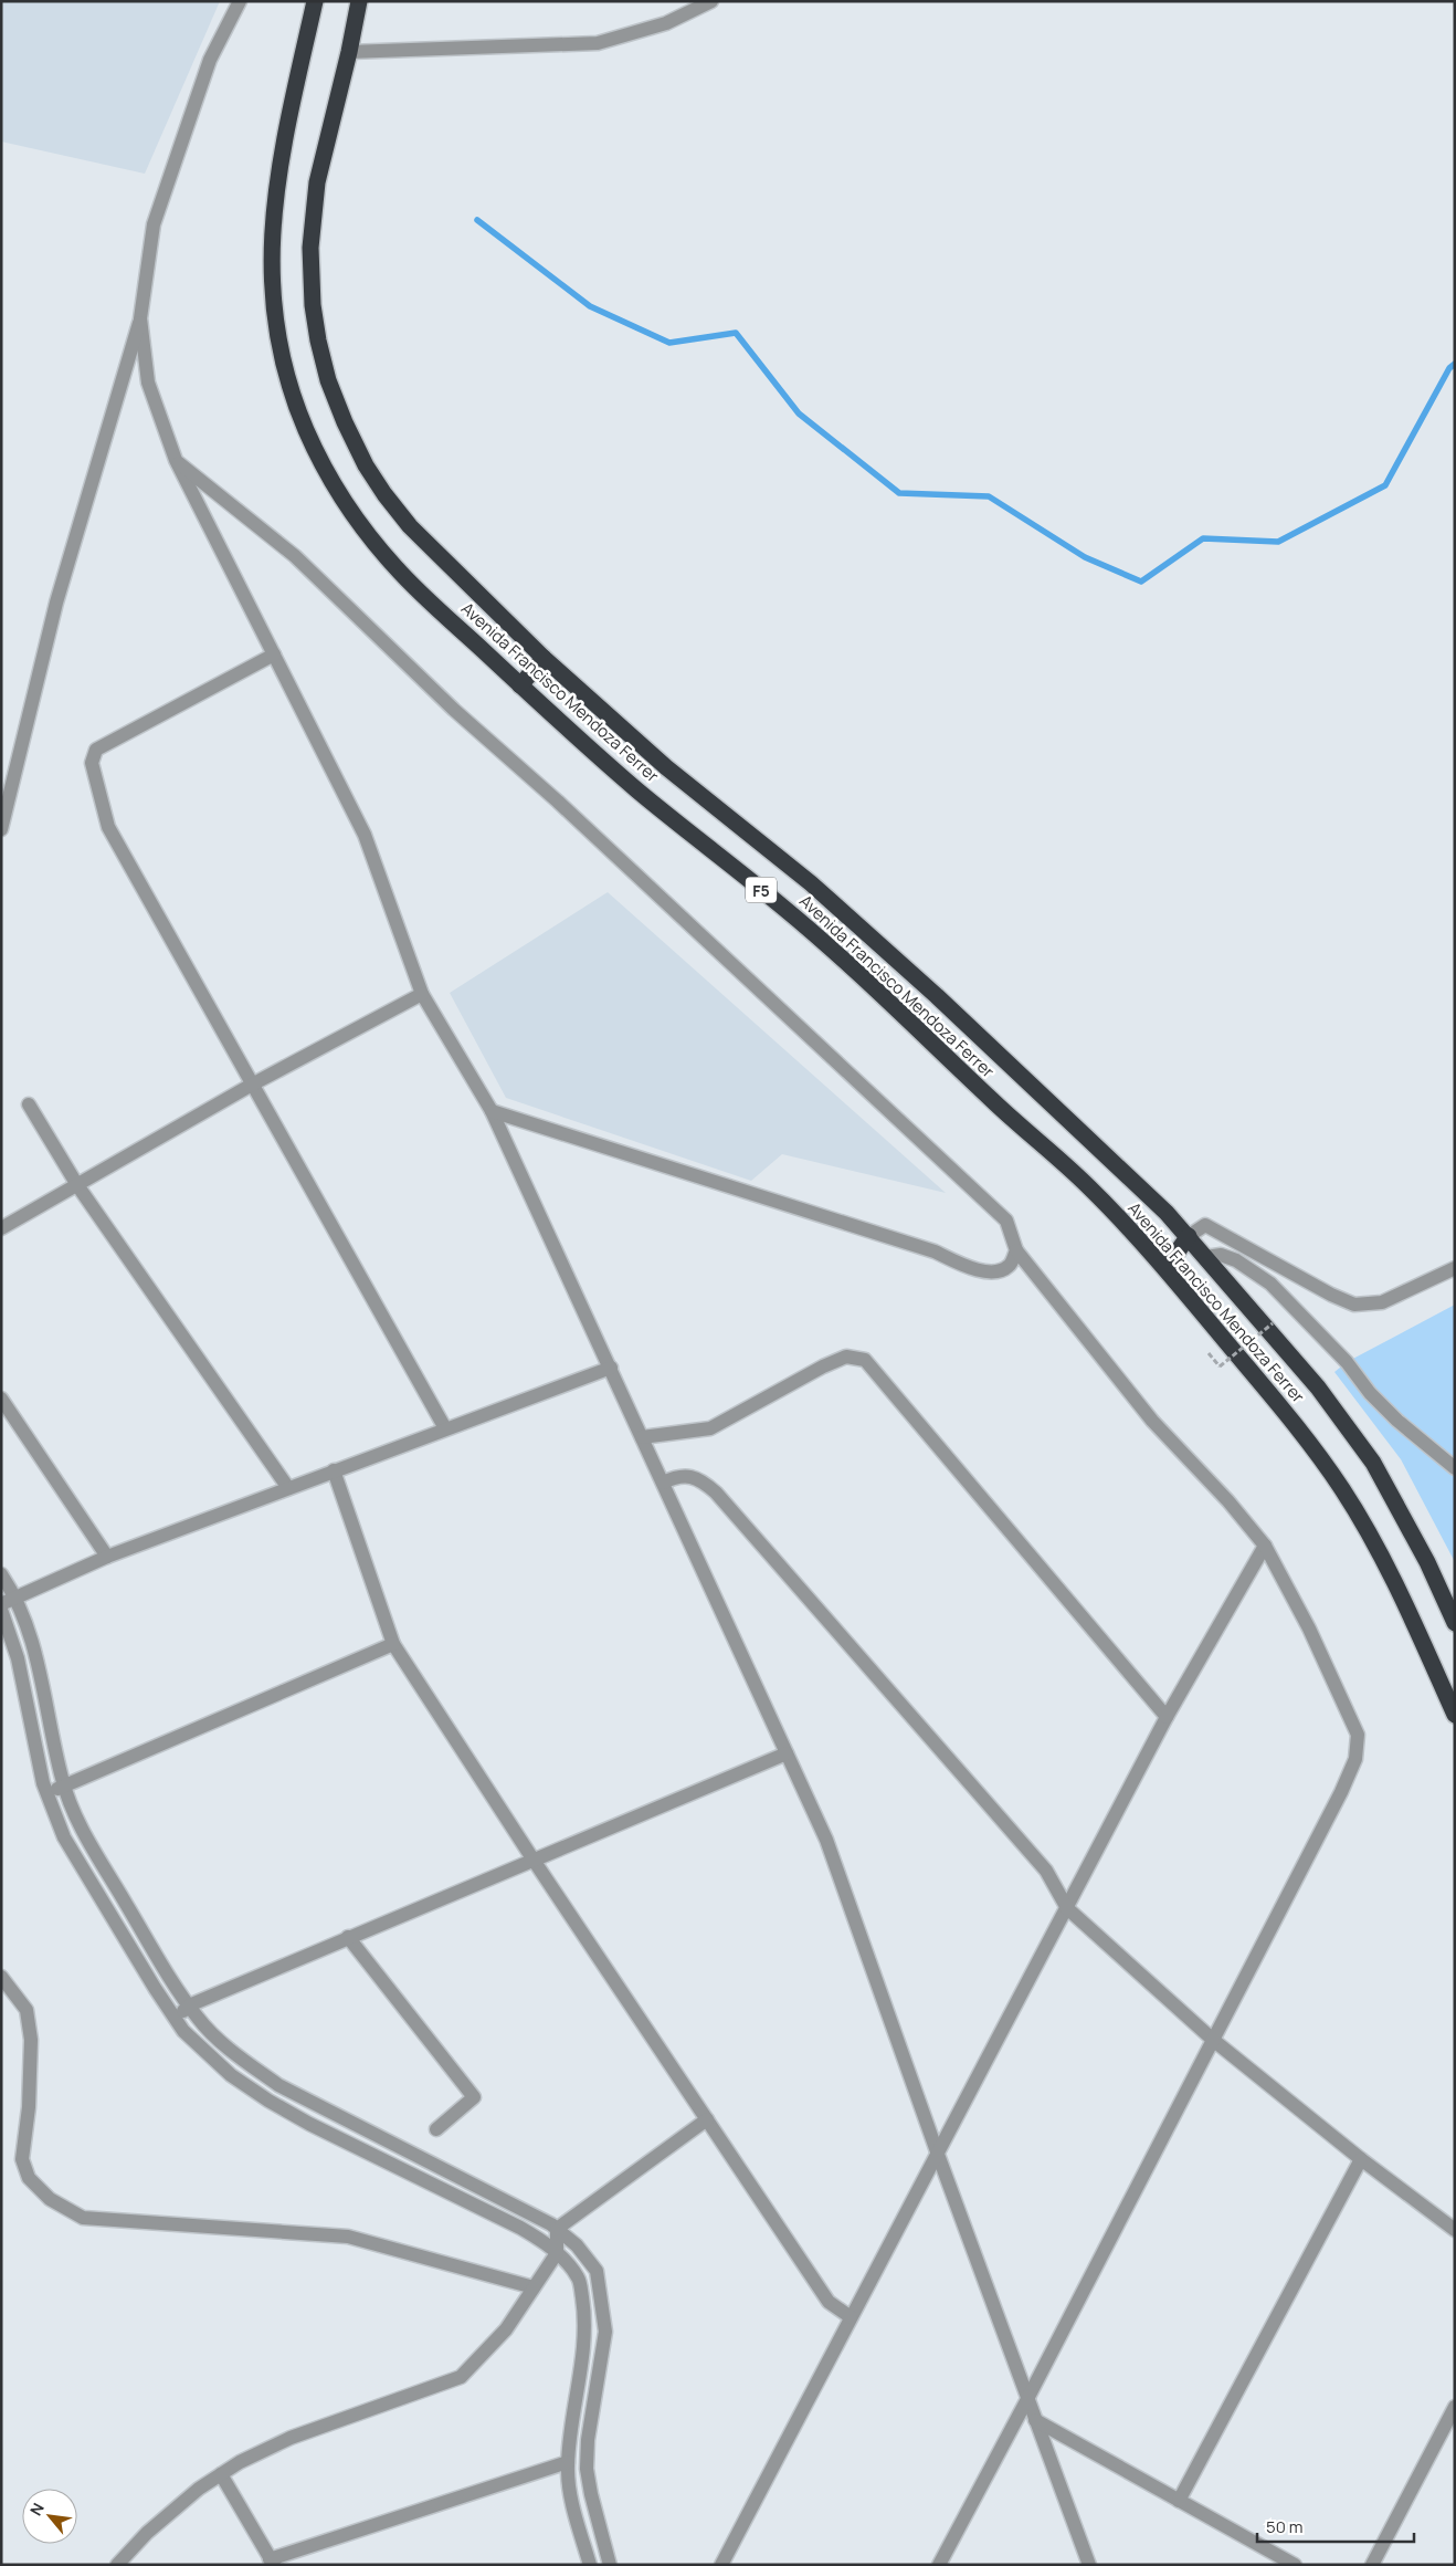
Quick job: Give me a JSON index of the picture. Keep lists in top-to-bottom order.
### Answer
{
  "streets": {
    "highway": ["Avenida Francisco Mendoza Ferrer", "F5"]
  },
  "scale_bar": "50 m",
  "north": "top left"
}
